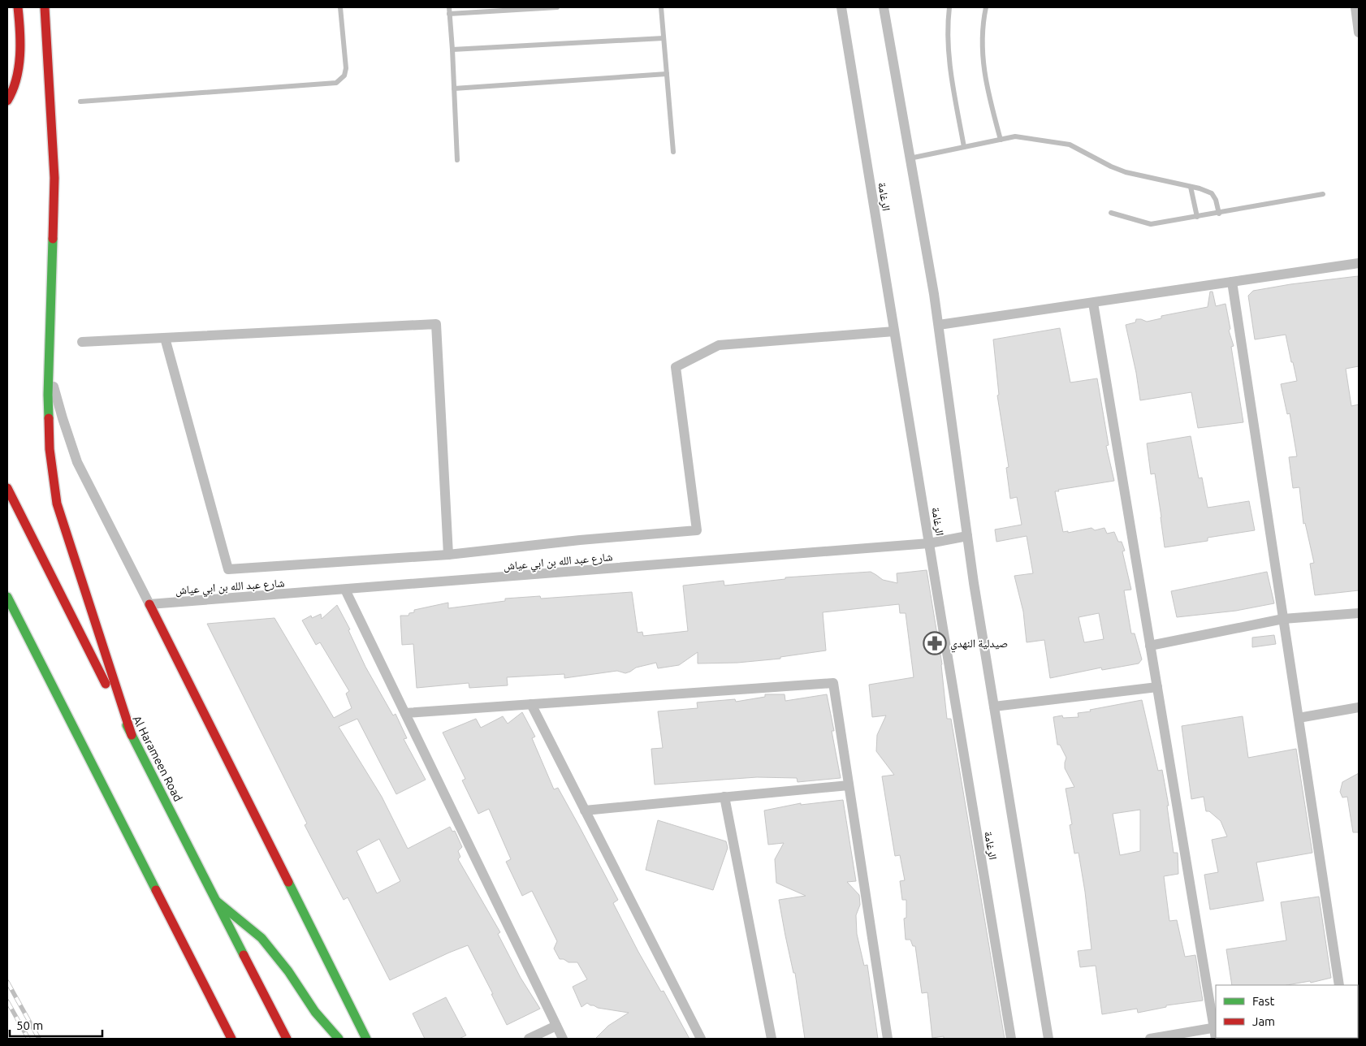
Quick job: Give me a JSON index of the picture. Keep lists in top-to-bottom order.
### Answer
{
  "streets": {
    "main road": ["Al Harameen Road"],
    "street": ["الرغامة", "شارع عبد الله بن ابي عياش"]
  },
  "crossings": [
    ["الرغامة", "شارع عبد الله بن ابي عياش"]
  ],
  "places": {
    "pharmacy": ["صيدلية النهدي"]
  },
  "legend": ["Fast", "Jam"],
  "scale_bar": "50 m"
}
